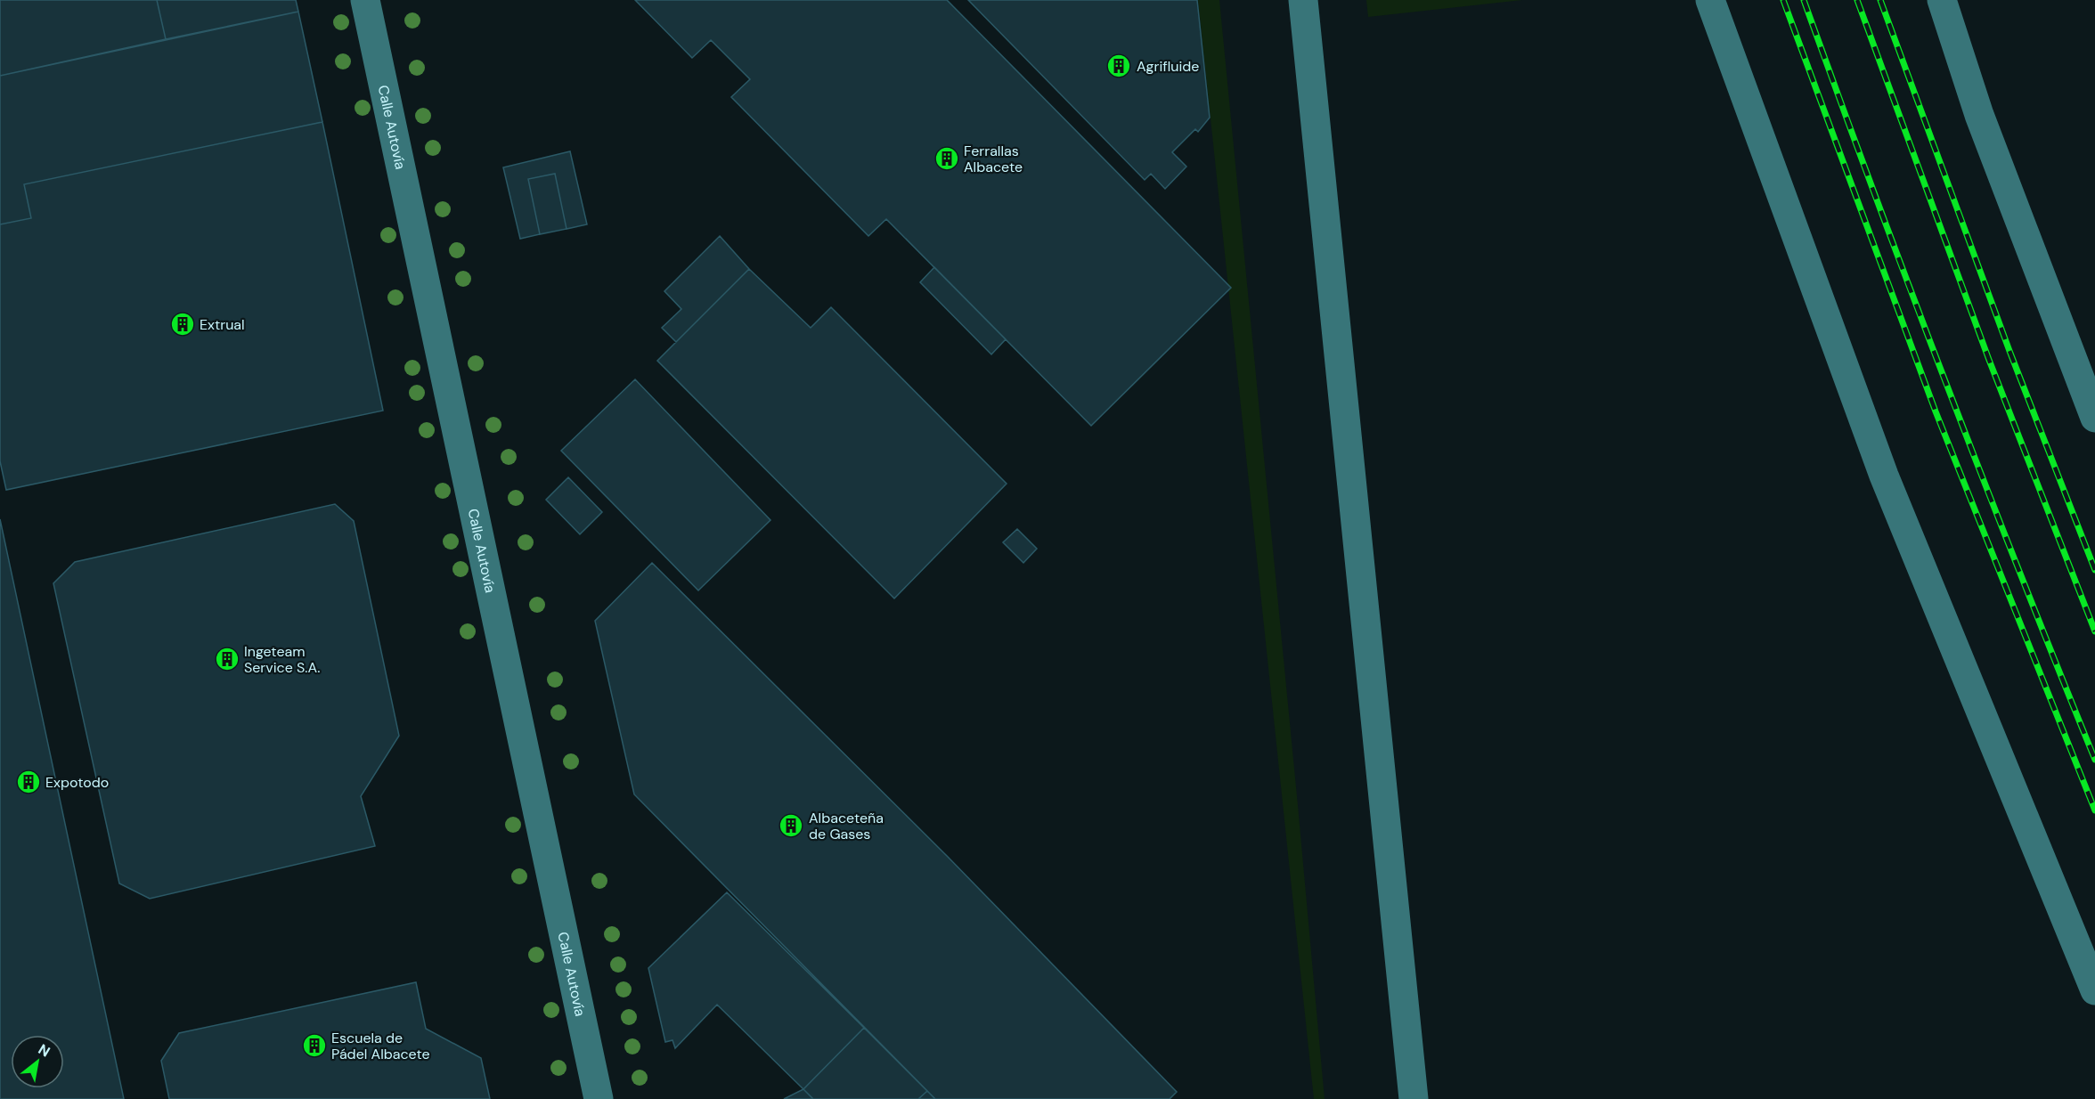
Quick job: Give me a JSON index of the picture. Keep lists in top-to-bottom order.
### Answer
{
  "streets": {
    "street": ["Calle Autovía"]
  },
  "places": {
    "building": [
      "Agrifluide",
      "Ferrallas Albacete",
      "Extrual",
      "Ingeteam Service S.A.",
      "Expotodo",
      "Albaceteña de Gases",
      "Escuela de Pádel Albacete"
    ]
  },
  "north": "top right"
}
